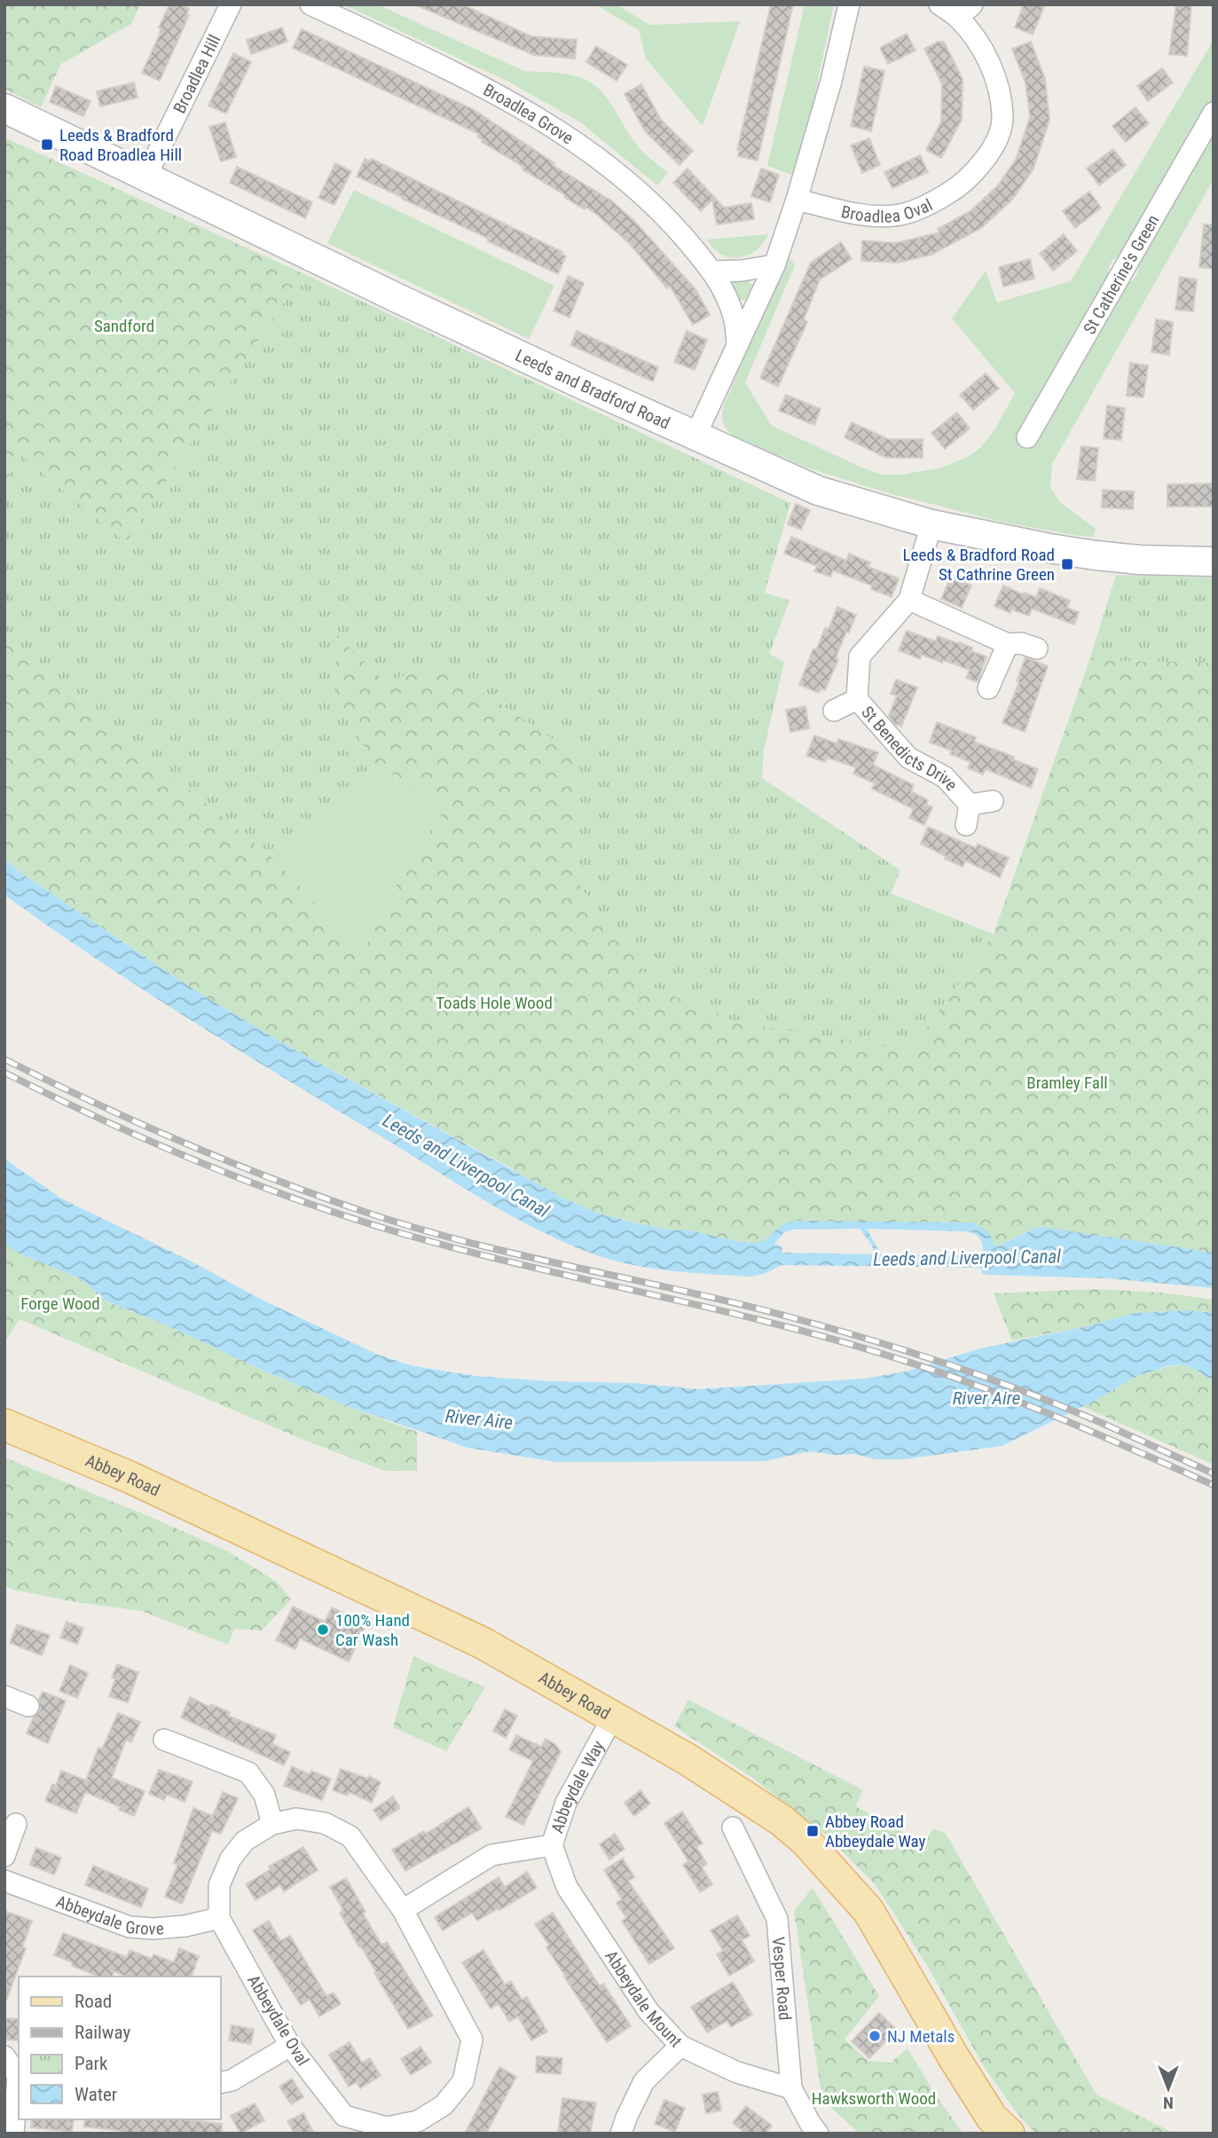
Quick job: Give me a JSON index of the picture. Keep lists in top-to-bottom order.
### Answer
{
  "streets": {
    "main road": ["Leeds and Bradford Road", "Abbey Road"],
    "street": [
      "Broadlea Hill",
      "Broadlea Grove",
      "Broadlea Oval",
      "St Catherine's Green",
      "St Benedicts Drive",
      "Abbeydale Way",
      "Abbeydale Grove",
      "Vesper Road",
      "Abbeydale Mount",
      "Abbeydale Oval"
    ]
  },
  "crossings": [
    ["Broadlea Hill", "Leeds and Bradford Road"],
    ["Leeds and Bradford Road", "St Benedicts Drive"],
    ["Abbey Road", "Abbeydale Way"],
    ["Abbeydale Way", "Abbeydale Mount"],
    ["Abbeydale Way", "Abbeydale Oval"],
    ["Abbeydale Grove", "Abbeydale Oval"],
    ["Vesper Road", "Abbeydale Mount"]
  ],
  "water": ["Leeds and Liverpool Canal", "River Aire"],
  "parks": [
    "Sandford",
    "Toads Hole Wood",
    "Bramley Fall",
    "Forge Wood",
    "Hawksworth Wood"
  ],
  "places": {
    "transit": ["Leeds & Bradford Road Broadlea Hill", "Leeds & Bradford Road St Cathrine Green", "Abbey Road Abbeydale Way"],
    "other": ["100% Hand Car Wash", "NJ Metals"]
  },
  "legend": [
    "Road",
    "Railway",
    "Park",
    "Water"
  ],
  "north": "bottom"
}
